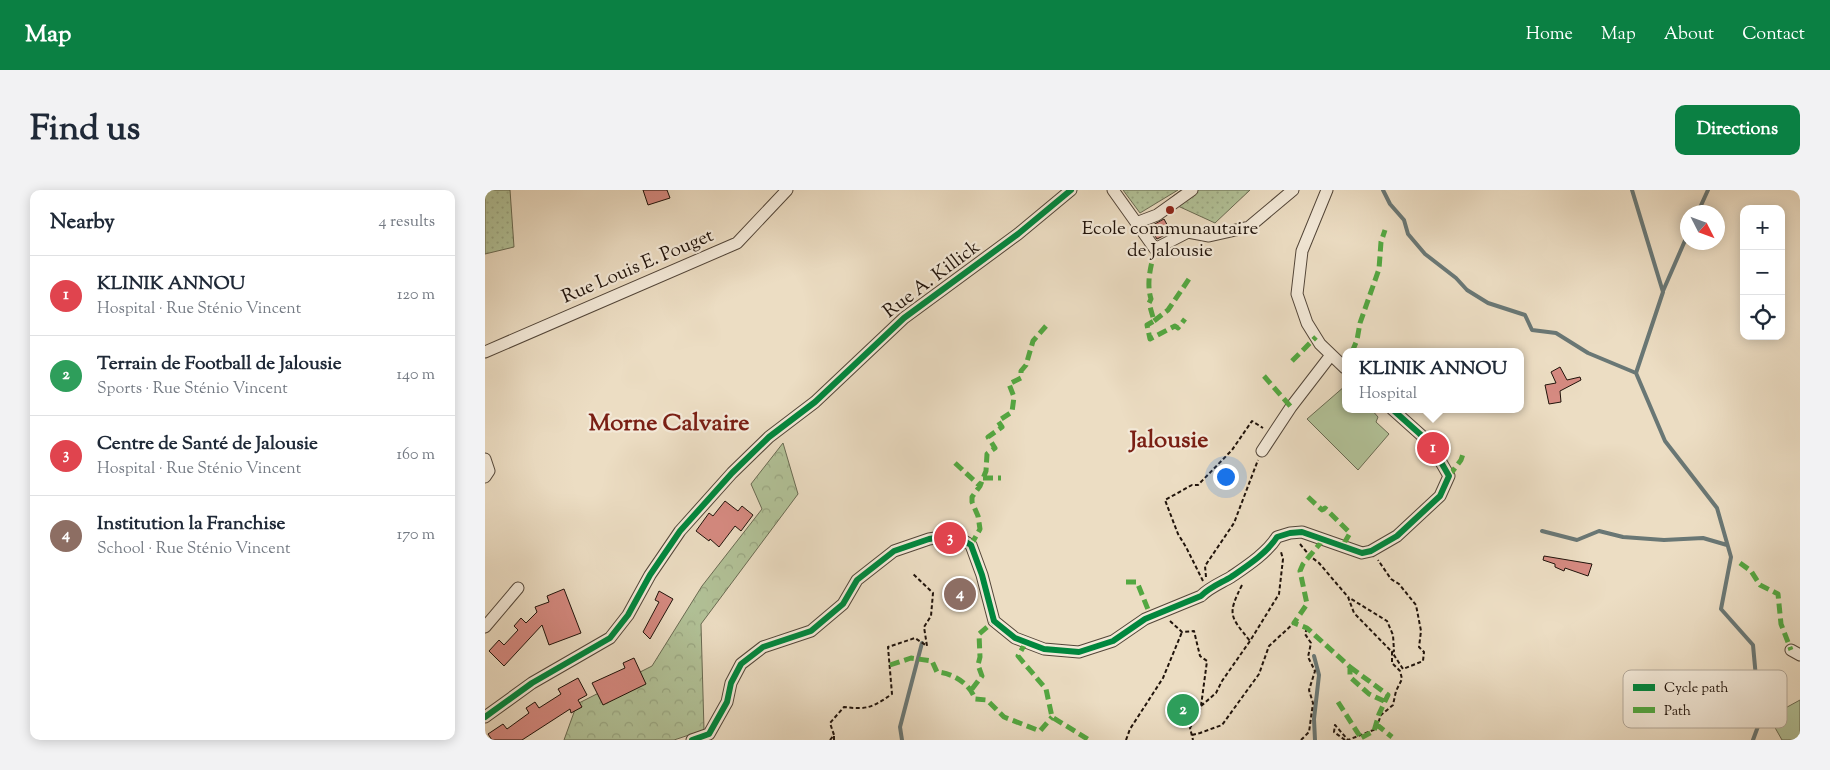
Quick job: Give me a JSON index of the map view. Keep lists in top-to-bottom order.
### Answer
{
  "streets": {
    "street": ["Rue Louis E. Pouget", "Rue A. Killick"]
  },
  "districts": ["Morne Calvaire", "Jalousie"],
  "places": ["Ecole communautaire de Jalousie"],
  "legend": ["Cycle path", "Path"],
  "north": "bottom right",
  "page": {
    "header": "Map",
    "nav": [
      "Home",
      "Map",
      "About",
      "Contact"
    ],
    "title": "Find us",
    "buttons": "Directions",
    "heading": ["Nearby", "4 results"],
    "map_buttons": ["+", "−"],
    "list": [
      {
        "mark": "1",
        "name": "KLINIK ANNOU",
        "note": "Hospital · Rue Sténio Vincent",
        "value": "120 m"
      },
      {
        "mark": "2",
        "name": "Terrain de Football de Jalousie",
        "note": "Sports · Rue Sténio Vincent",
        "value": "140 m"
      },
      {
        "mark": "3",
        "name": "Centre de Santé de Jalousie",
        "note": "Hospital · Rue Sténio Vincent",
        "value": "160 m"
      },
      {
        "mark": "4",
        "name": "Institution la Franchise",
        "note": "School · Rue Sténio Vincent",
        "value": "170 m"
      }
    ],
    "popup": ["KLINIK ANNOU", "Hospital"],
    "pins": [
      "1",
      "3",
      "4",
      "2"
    ]
  }
}
